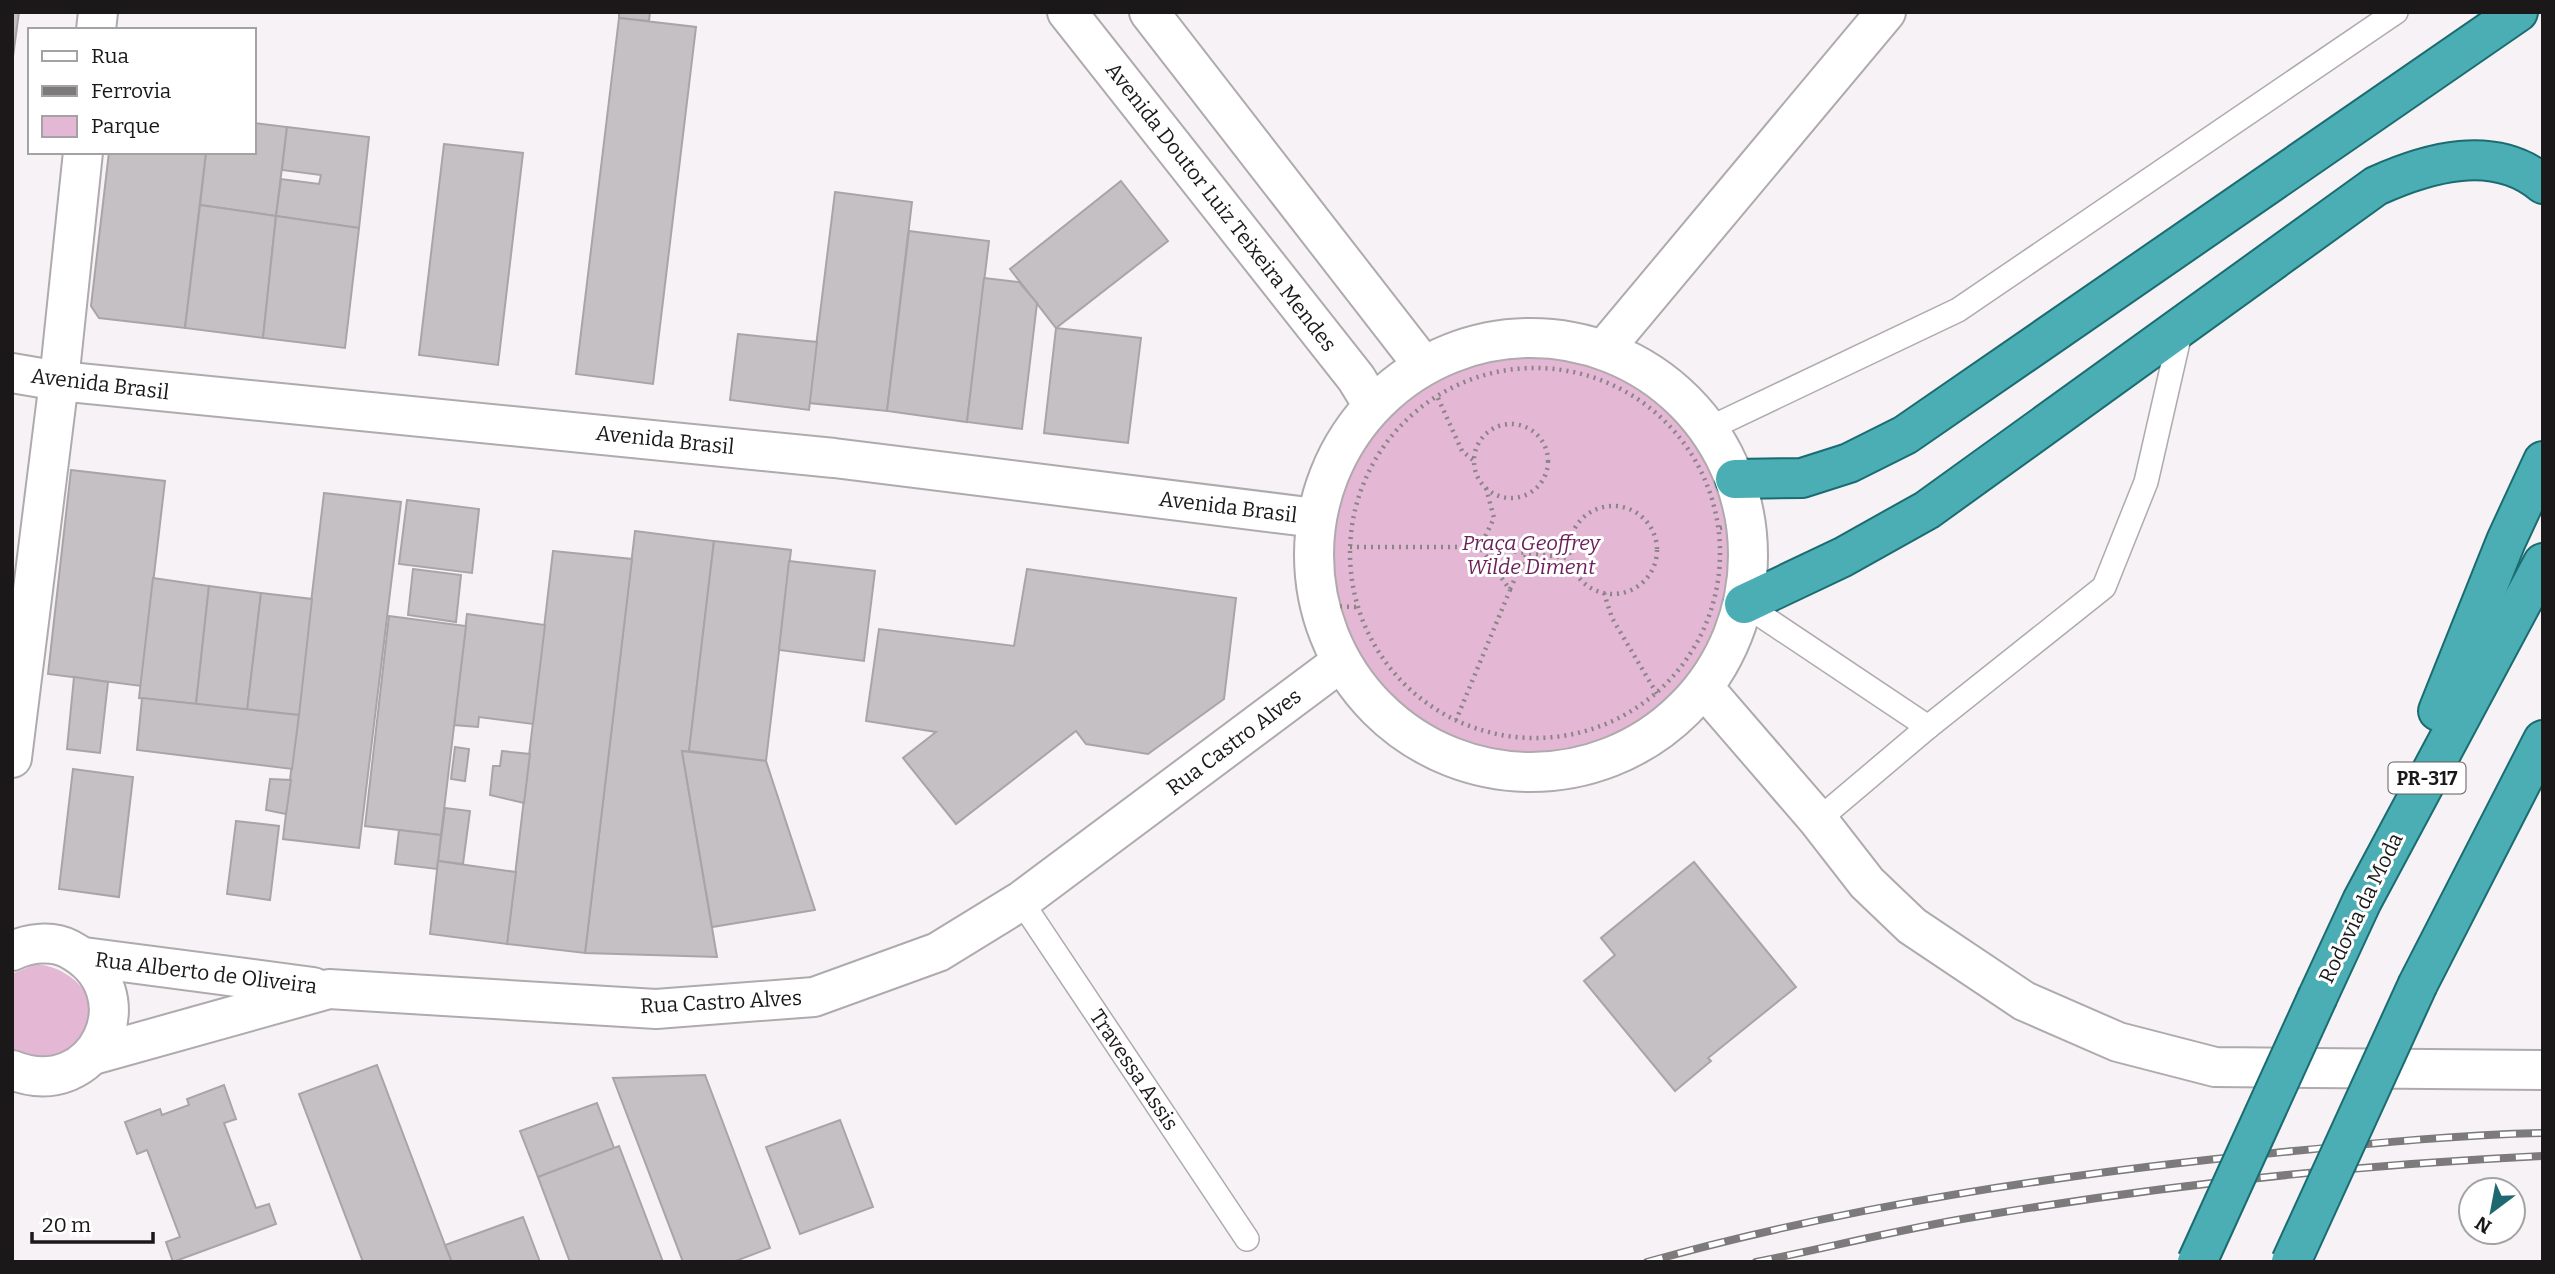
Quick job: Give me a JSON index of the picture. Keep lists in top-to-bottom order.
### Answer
{
  "streets": {
    "highway": ["PR-317", "Rodovia da Moda"],
    "main road": [
      "Avenida Doutor Luiz Teixeira Mendes",
      "Avenida Brasil",
      "Rua Castro Alves",
      "Rua Alberto de Oliveira"
    ],
    "lane": ["Travessa Assis"]
  },
  "crossings": [
    ["Rua Castro Alves", "Rua Alberto de Oliveira"],
    ["Rua Castro Alves", "Travessa Assis"]
  ],
  "parks": ["Praça Geoffrey Wilde Diment"],
  "legend": ["Rua", "Ferrovia", "Parque"],
  "scale_bar": "20 m",
  "north": "bottom left"
}
